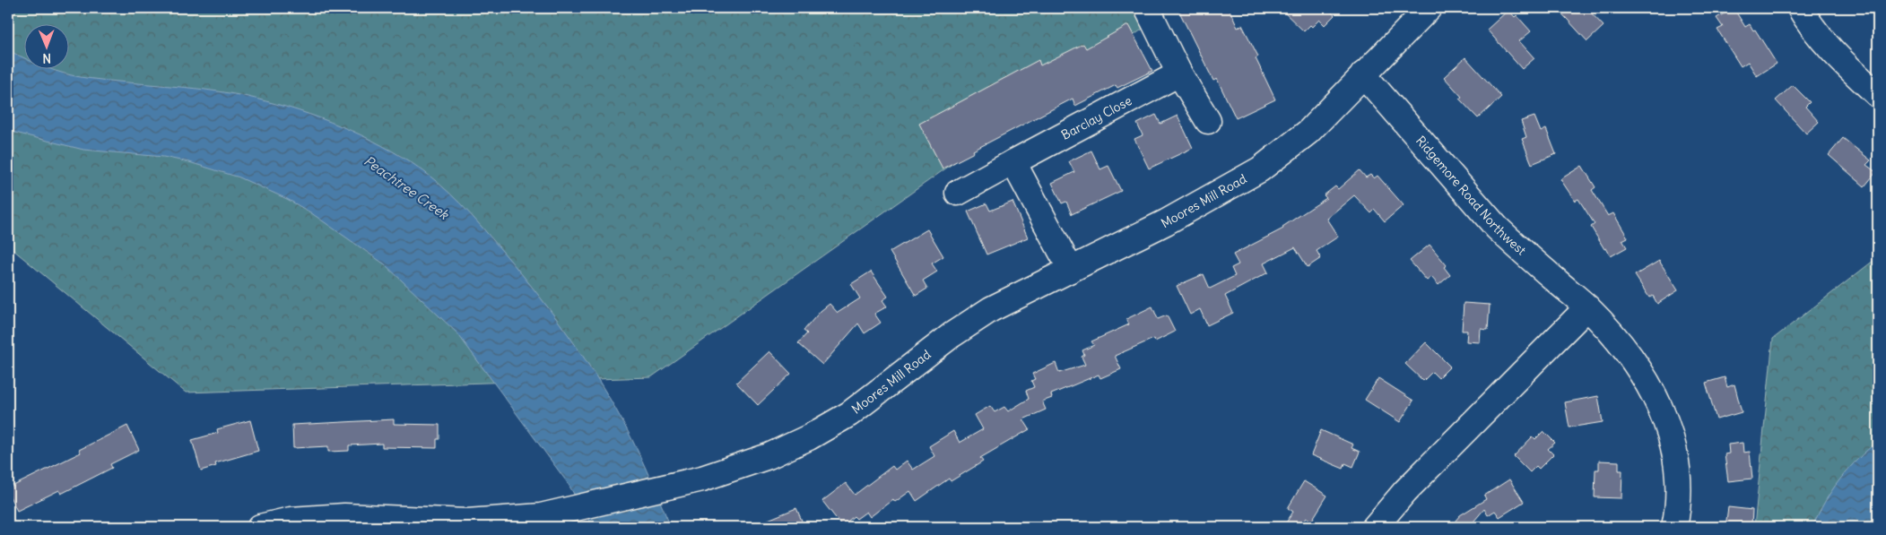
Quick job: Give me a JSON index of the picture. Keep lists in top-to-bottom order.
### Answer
{
  "streets": {
    "street": ["Barclay Close", "Ridgemore Road Northwest", "Moores Mill Road"]
  },
  "crossings": [
    ["Ridgemore Road Northwest", "Moores Mill Road"]
  ],
  "water": ["Peachtree Creek"],
  "north": "bottom"
}
